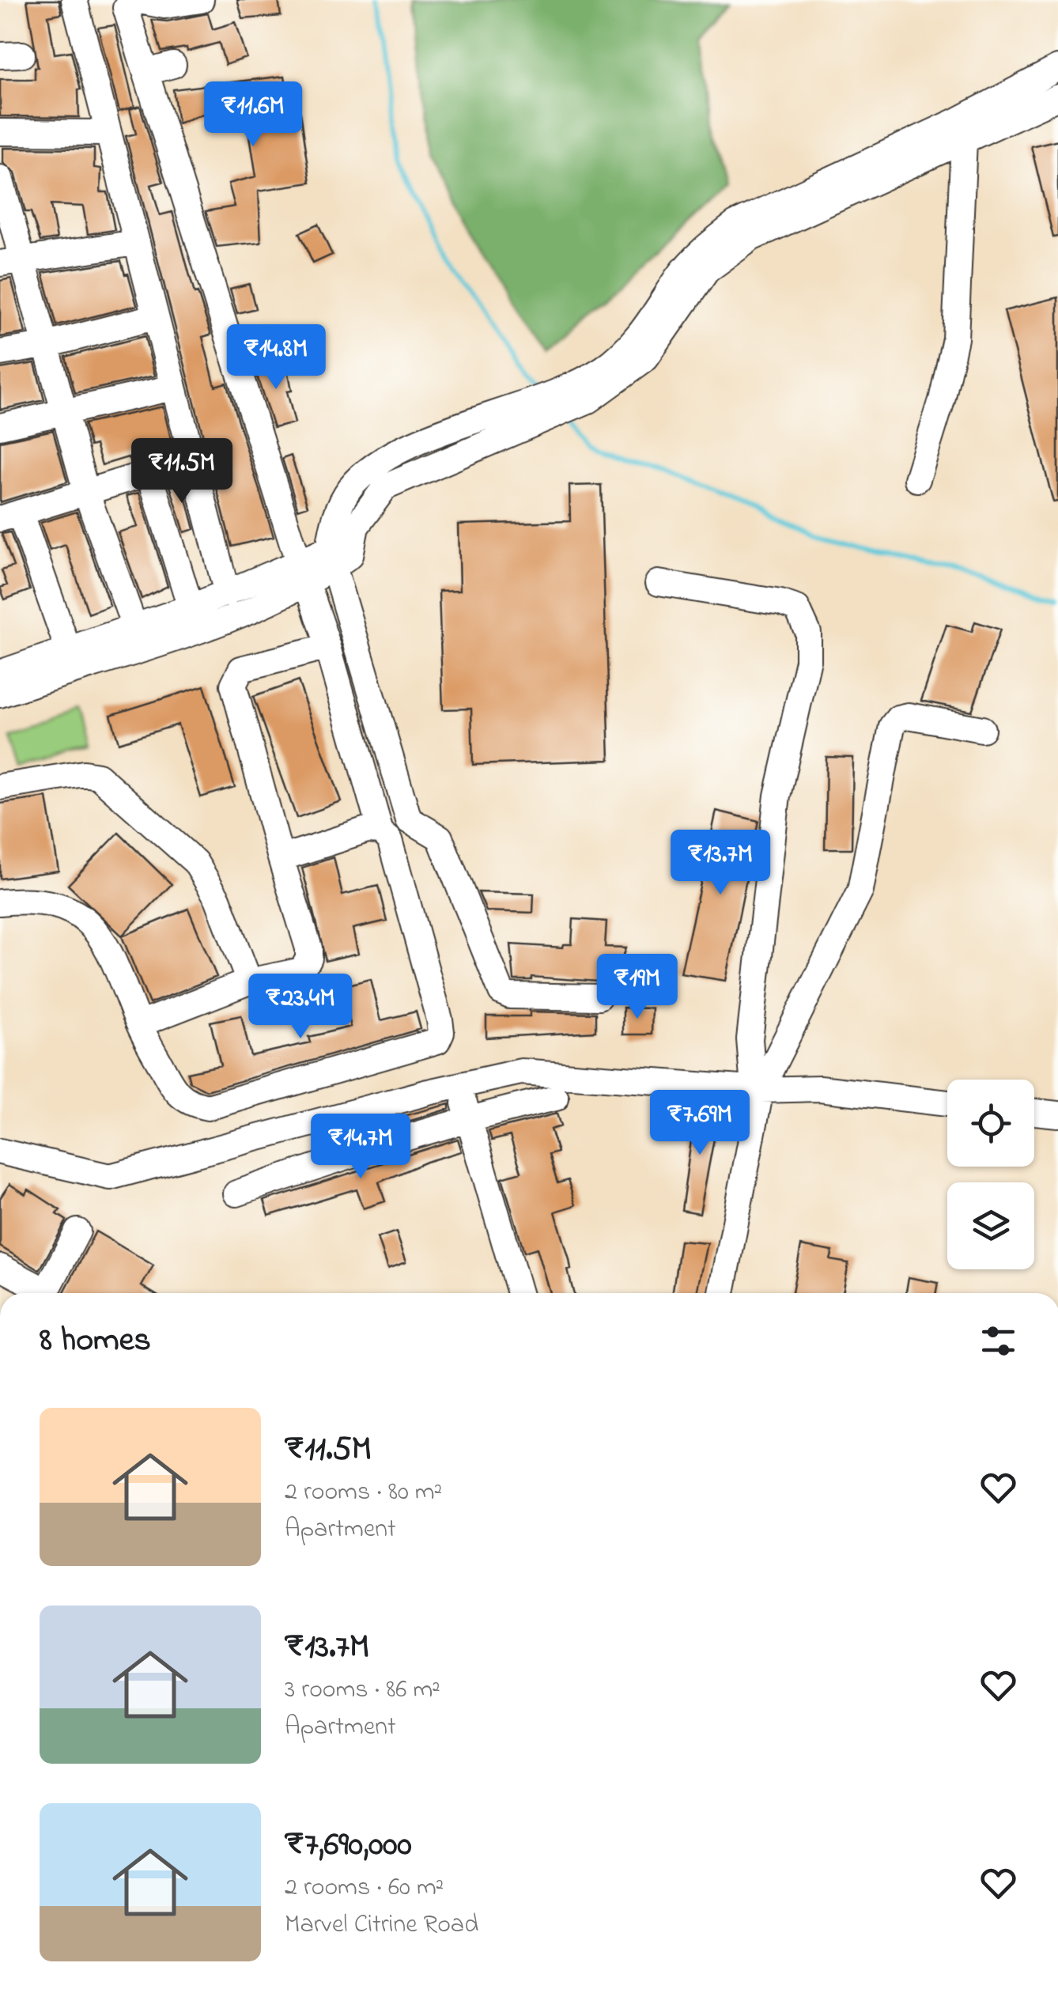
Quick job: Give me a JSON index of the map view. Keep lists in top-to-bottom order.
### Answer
{
  "page": {
    "price": [
      "₹11.6M",
      "₹14.8M",
      "₹11.5M",
      "₹13.7M",
      "₹19M",
      "₹23.4M",
      "₹7.69M",
      "₹14.7M"
    ],
    "heading": "8 homes",
    "list": [
      {
        "name": "₹11.5M",
        "note": "2 rooms · 80 m² · Apartment"
      },
      {
        "name": "₹13.7M",
        "note": "3 rooms · 86 m² · Apartment"
      },
      {
        "name": "₹7,690,000",
        "note": "2 rooms · 60 m² · Marvel Citrine Road"
      }
    ]
  }
}
